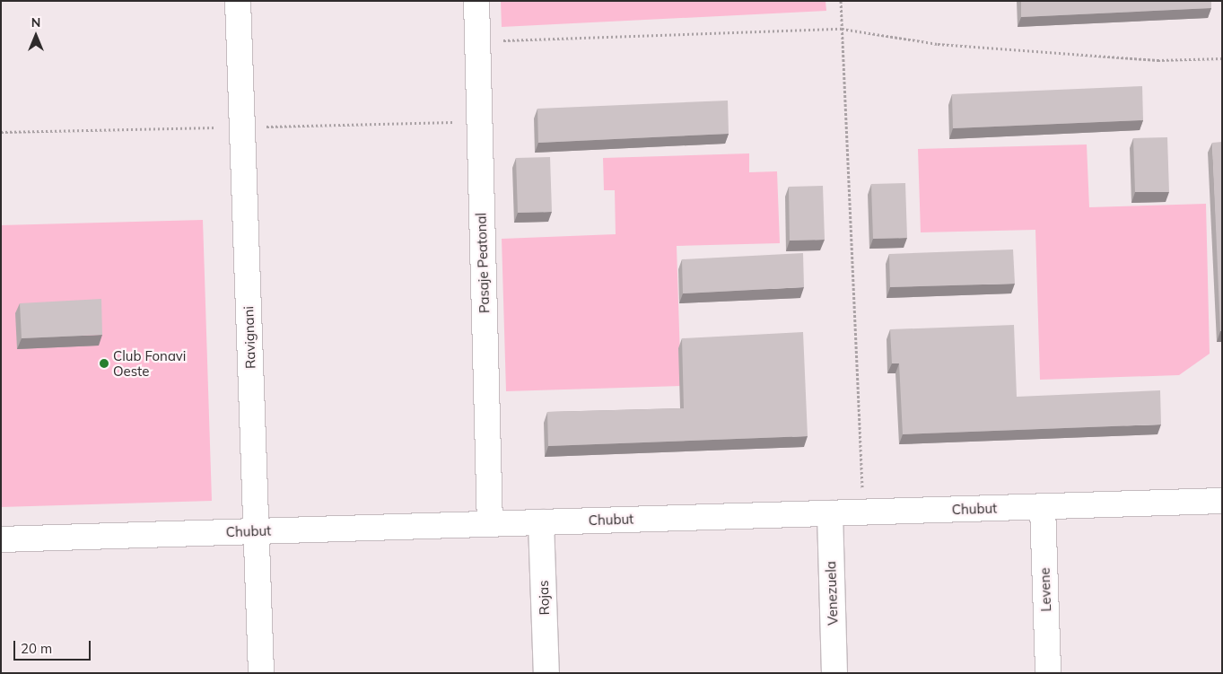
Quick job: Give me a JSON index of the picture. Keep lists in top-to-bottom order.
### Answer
{
  "streets": {
    "street": [
      "Pasaje Peatonal",
      "Ravignani",
      "Chubut",
      "Levene",
      "Venezuela",
      "Rojas"
    ]
  },
  "crossings": [
    ["Pasaje Peatonal", "Chubut"],
    ["Ravignani", "Chubut"],
    ["Chubut", "Levene"],
    ["Chubut", "Venezuela"],
    ["Chubut", "Rojas"]
  ],
  "places": ["Club Fonavi Oeste"],
  "scale_bar": "20 m",
  "north": "top"
}
